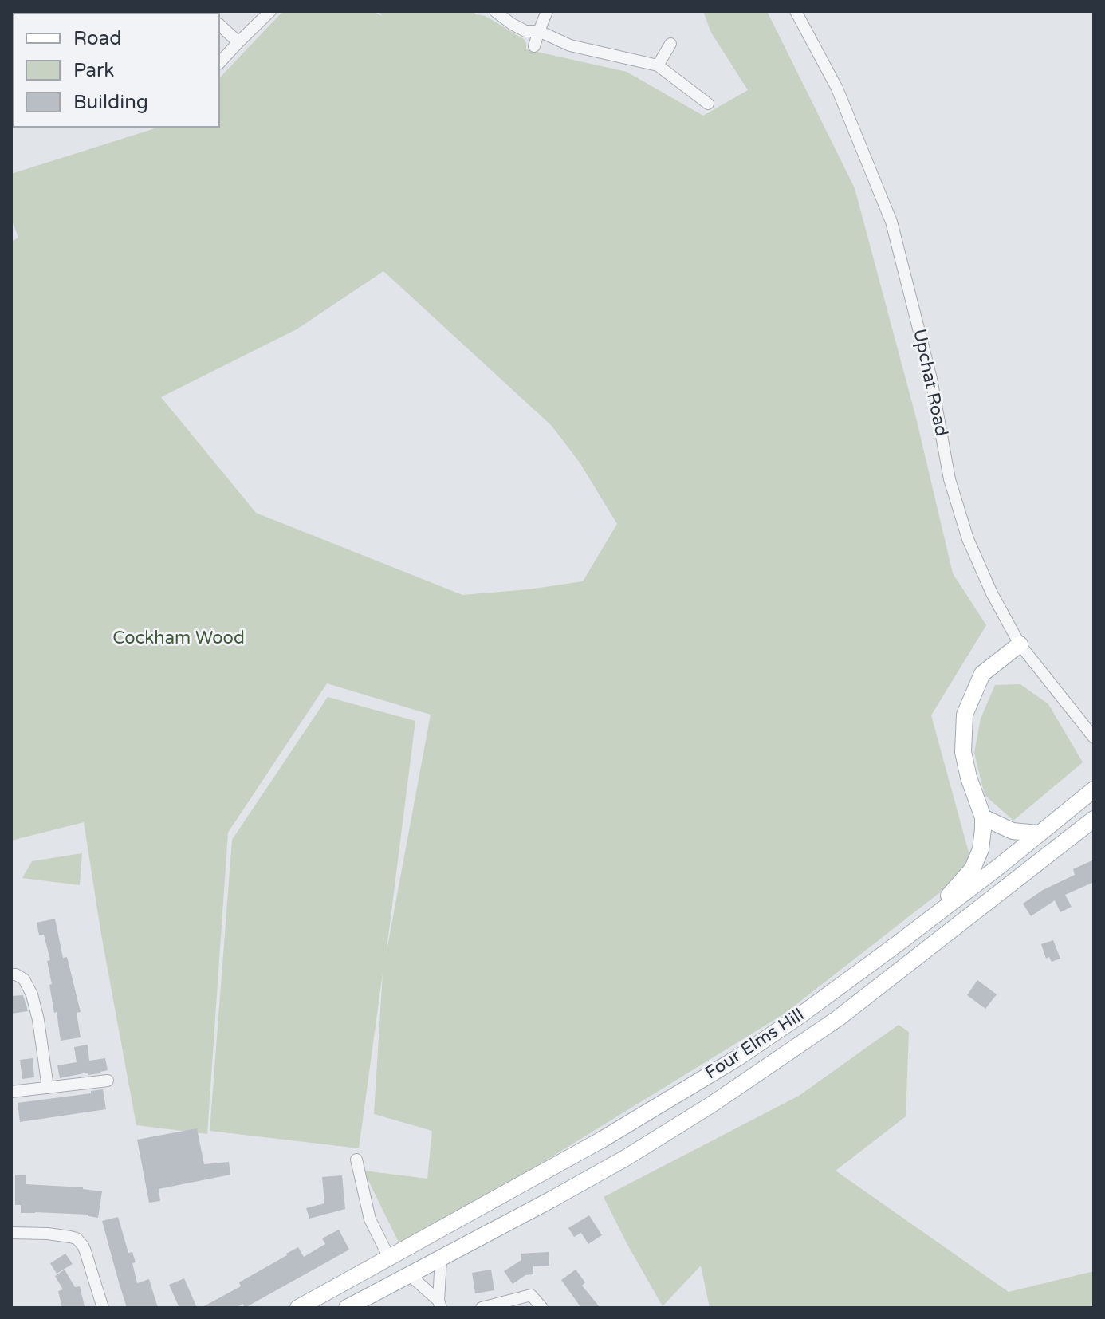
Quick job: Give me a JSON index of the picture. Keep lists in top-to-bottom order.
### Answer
{
  "streets": {
    "main road": ["Four Elms Hill"],
    "street": ["Upchat Road"]
  },
  "parks": ["Cockham Wood"],
  "legend": ["Road", "Park", "Building"]
}
